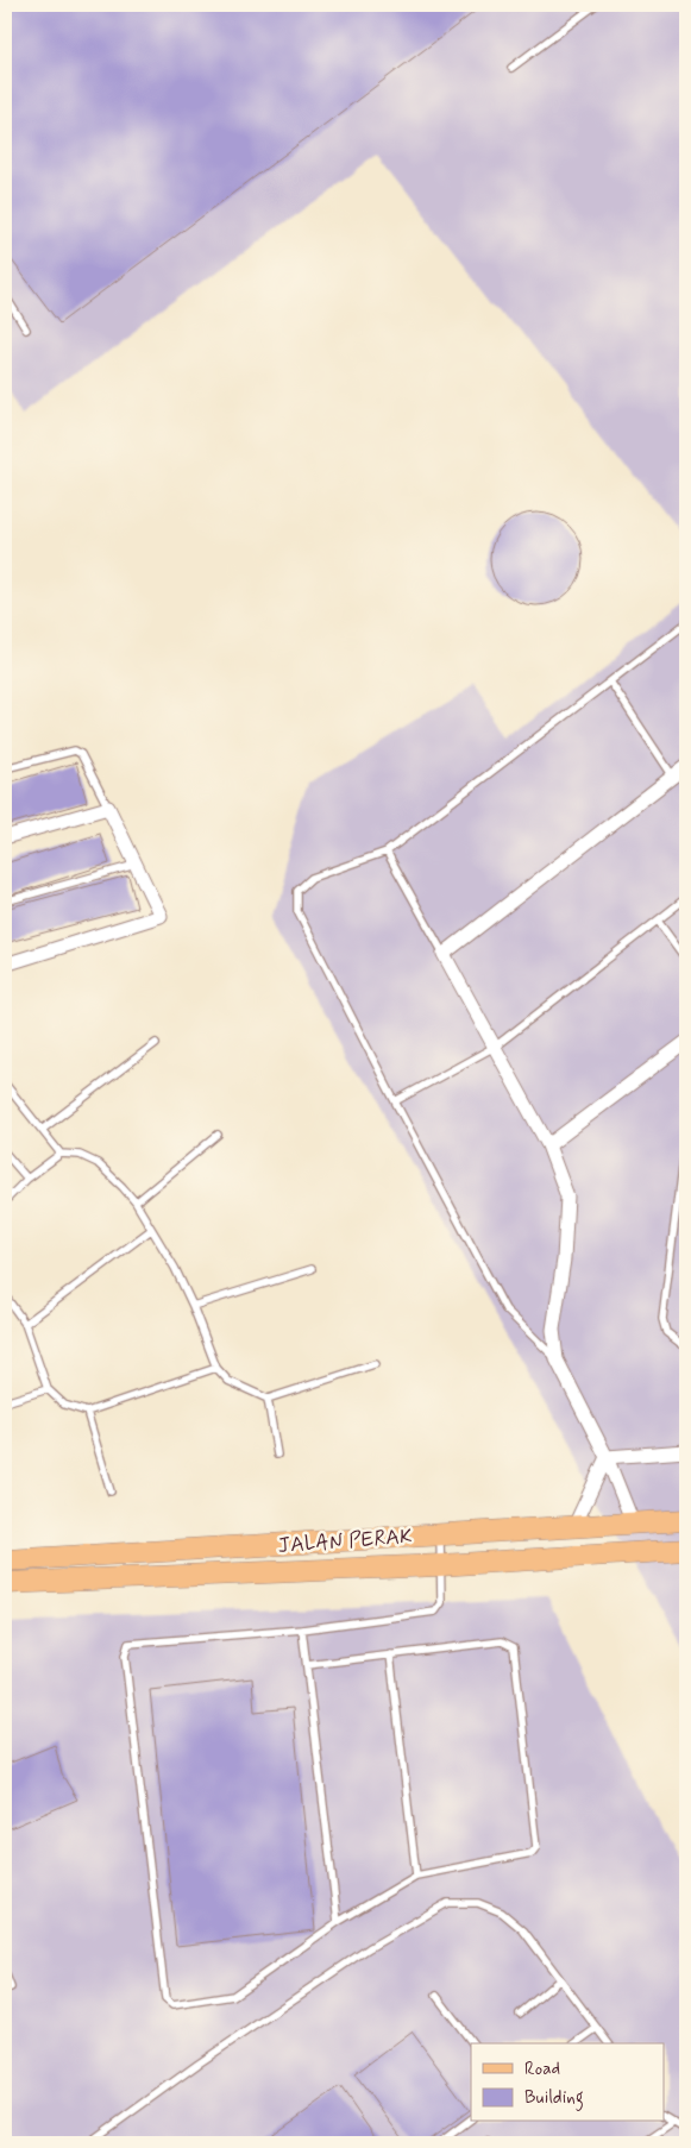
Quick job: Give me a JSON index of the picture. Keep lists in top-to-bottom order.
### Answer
{
  "streets": {
    "main road": ["JALAN PERAK"]
  },
  "legend": ["Road", "Building"]
}
